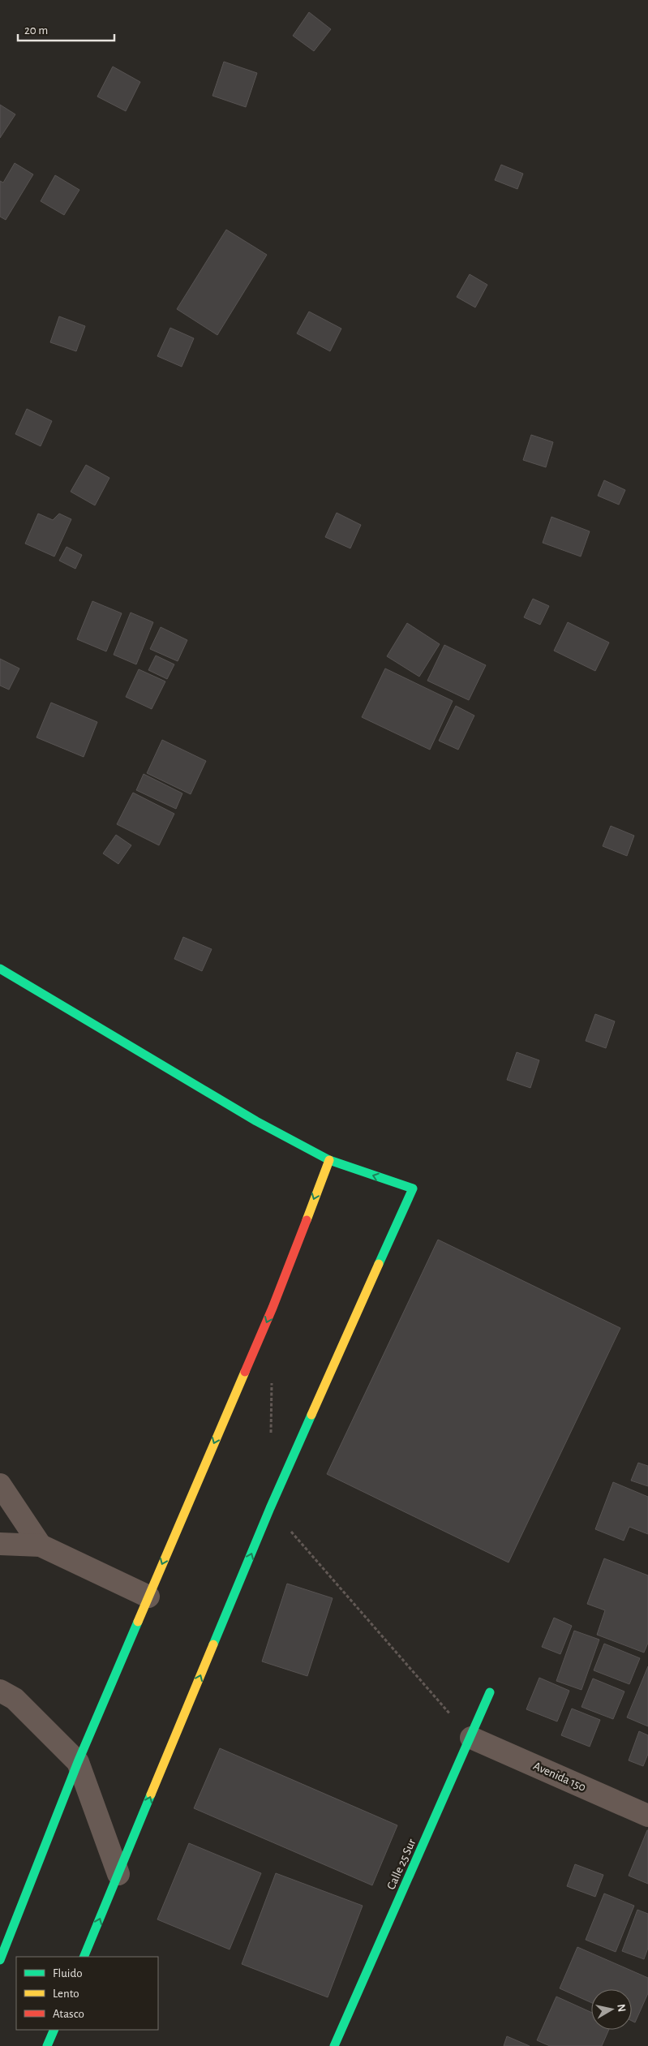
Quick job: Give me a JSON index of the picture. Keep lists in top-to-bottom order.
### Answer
{
  "streets": {
    "main road": ["Calle 25 Sur"],
    "street": ["Avenida 150"]
  },
  "crossings": [
    ["Avenida 150", "Calle 25 Sur"]
  ],
  "legend": ["Fluido", "Lento", "Atasco"],
  "scale_bar": "20 m",
  "north": "right"
}
